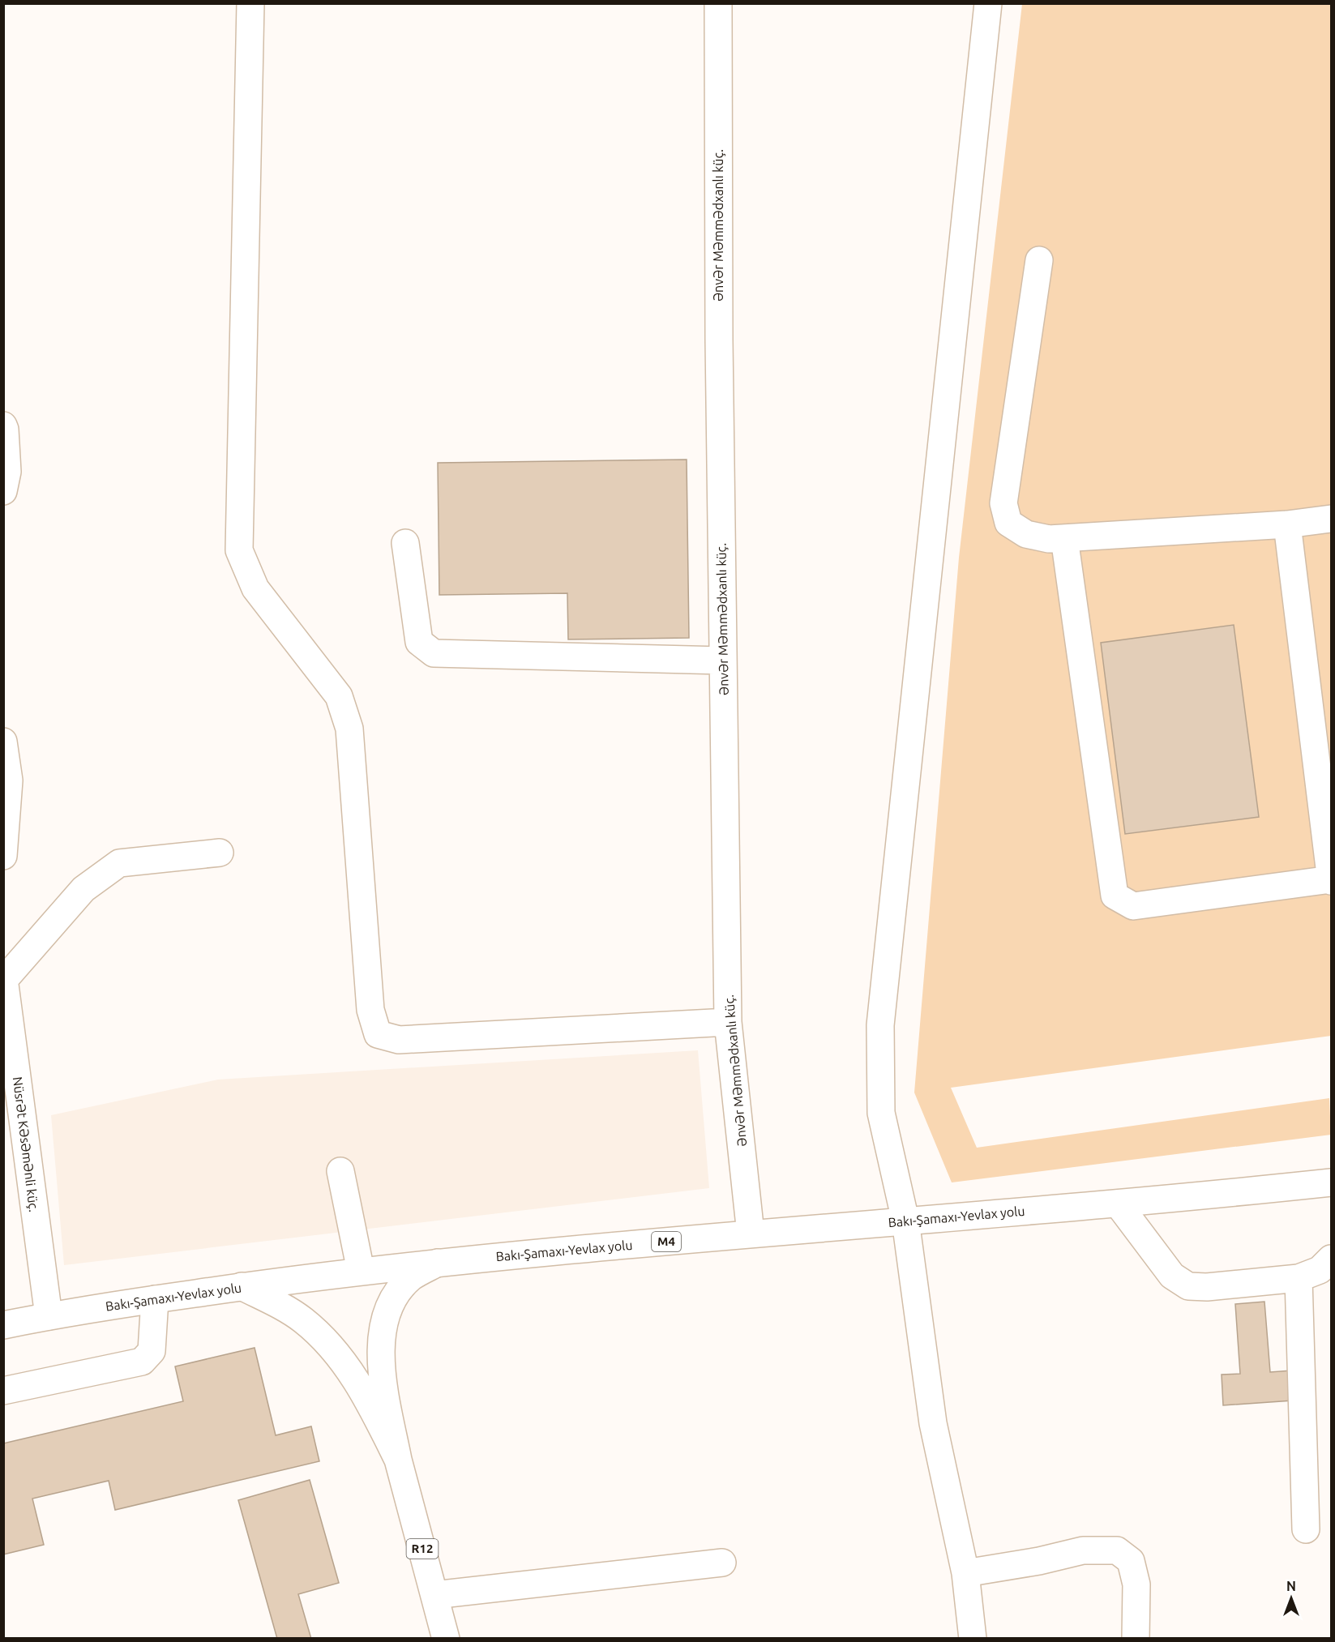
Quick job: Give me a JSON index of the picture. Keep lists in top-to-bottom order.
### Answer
{
  "streets": {
    "main road": [
      "Ənvər Məmmədxanlı küç.",
      "Nüsrət Kəsəmənli küç.",
      "Bakı-Şamaxı-Yevlax yolu",
      "M4",
      "R12"
    ]
  },
  "crossings": [
    ["Ənvər Məmmədxanlı küç.", "Bakı-Şamaxı-Yevlax yolu"],
    ["Nüsrət Kəsəmənli küç.", "Bakı-Şamaxı-Yevlax yolu"]
  ],
  "north": "top"
}
